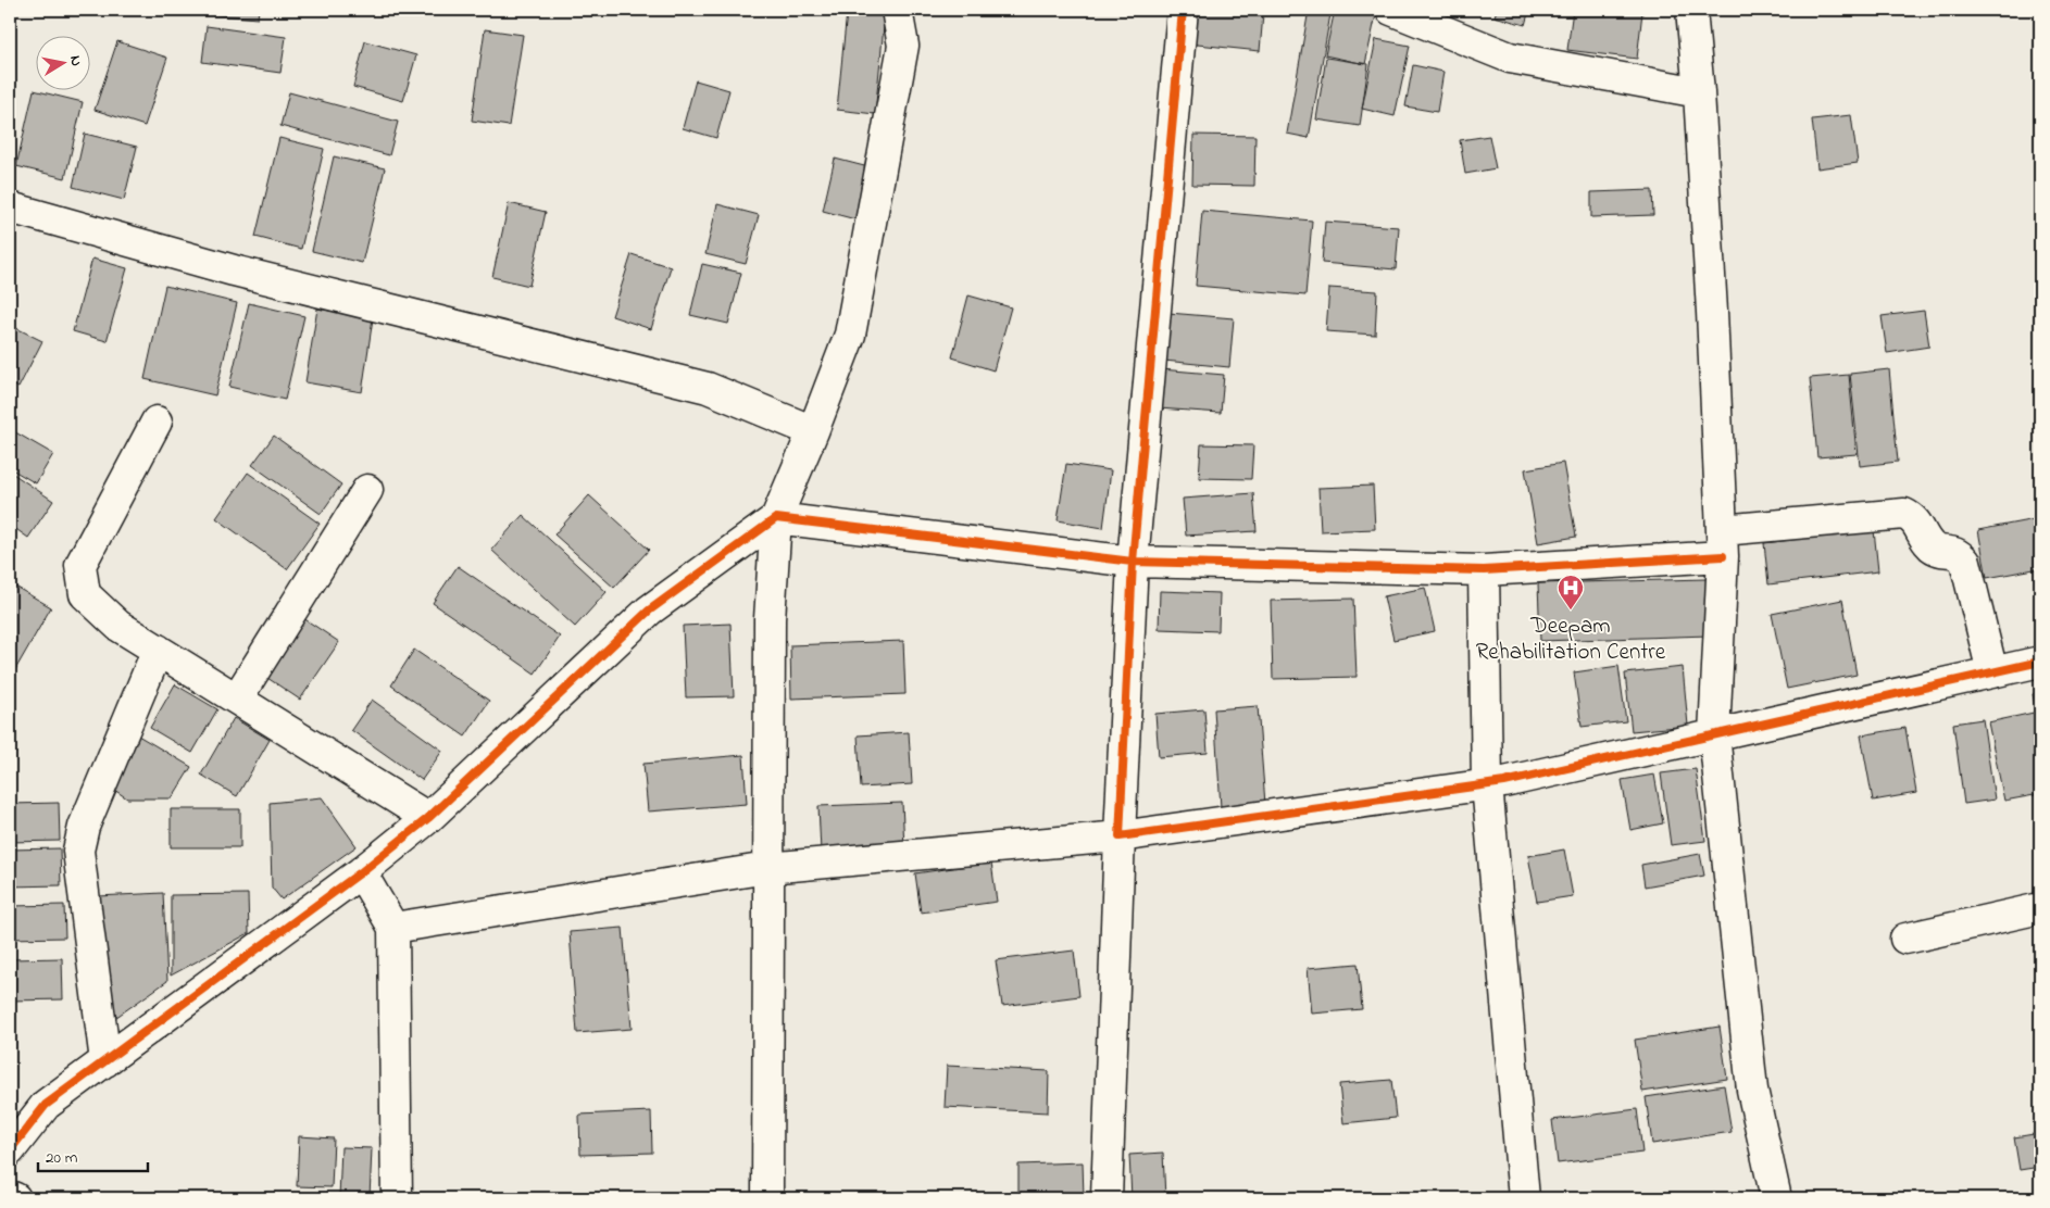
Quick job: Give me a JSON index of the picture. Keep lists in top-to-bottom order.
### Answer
{
  "places": {
    "hospital": ["Deepam Rehabilitation Centre"]
  },
  "scale_bar": "20 m",
  "north": "right"
}
